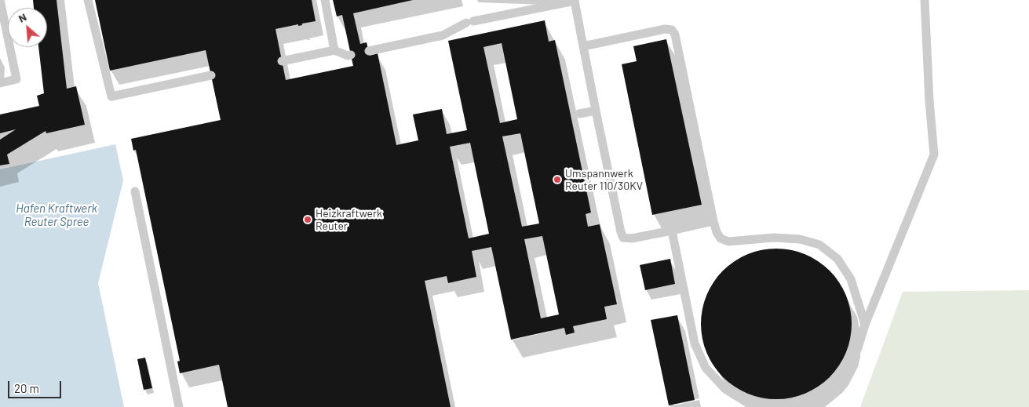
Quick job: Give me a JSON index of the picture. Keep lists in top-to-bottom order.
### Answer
{
  "water": ["Hafen Kraftwerk Reuter Spree"],
  "places": ["Umspannwerk Reuter 110/30KV", "Heizkraftwerk Reuter"],
  "scale_bar": "20 m",
  "north": "top left"
}
